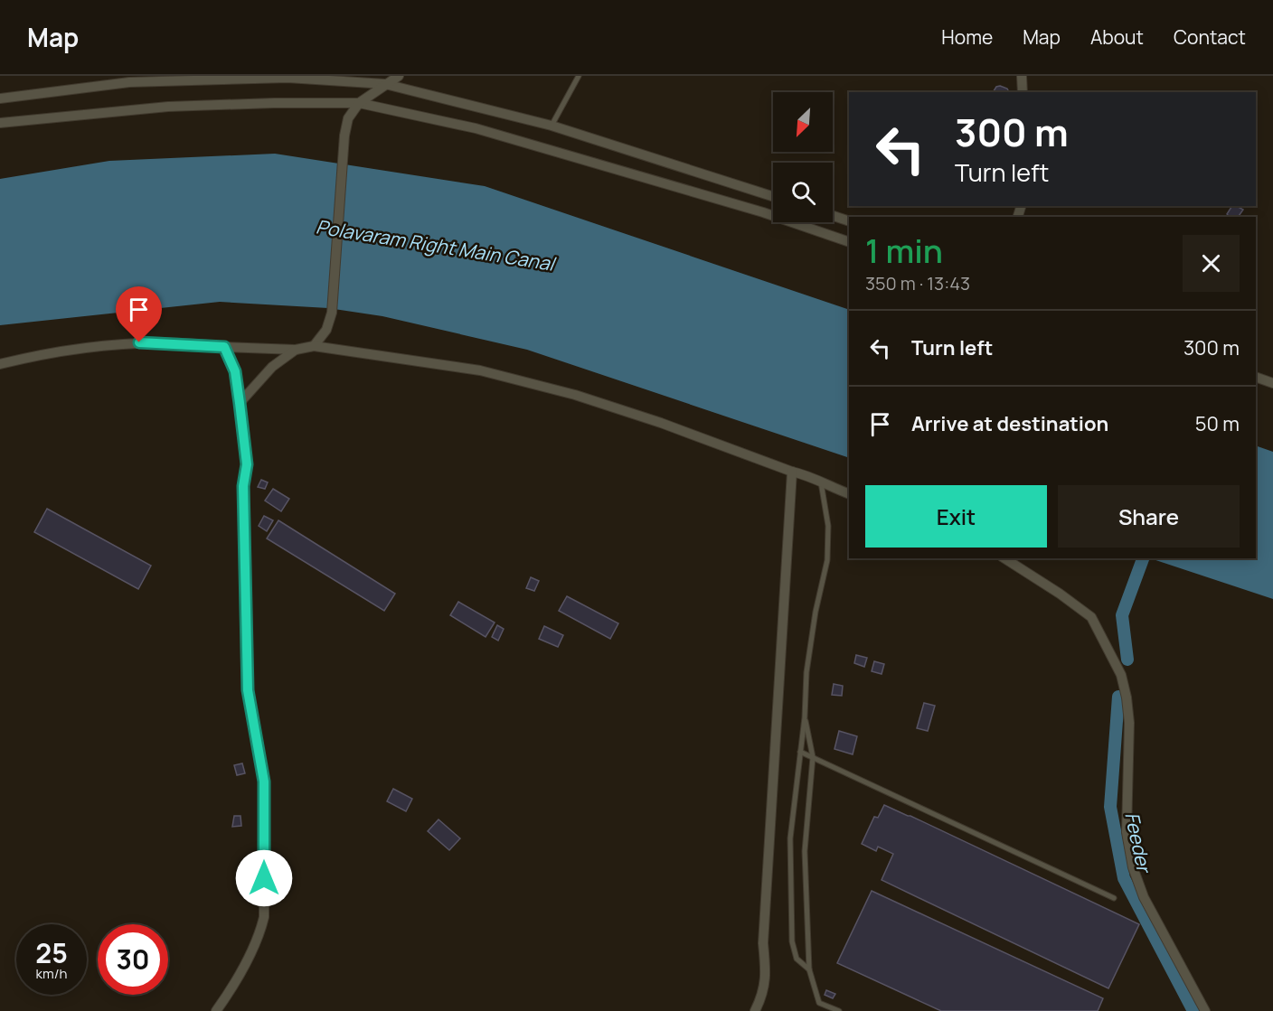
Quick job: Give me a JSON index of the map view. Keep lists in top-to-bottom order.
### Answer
{
  "water": ["Polavaram Right Main Canal", "Feeder"],
  "north": "bottom left",
  "page": {
    "header": "Map",
    "nav": [
      "Home",
      "Map",
      "About",
      "Contact"
    ],
    "turn": ["300 m", "Turn left"],
    "heading": ["1 min", "350 m · 13:43"],
    "list": [
      {
        "name": "Turn left",
        "value": "300 m"
      },
      {
        "name": "Arrive at destination",
        "value": "50 m"
      }
    ],
    "buttons": ["Exit", "Share"],
    "speed": "25 km/h",
    "limit": "30"
  }
}
